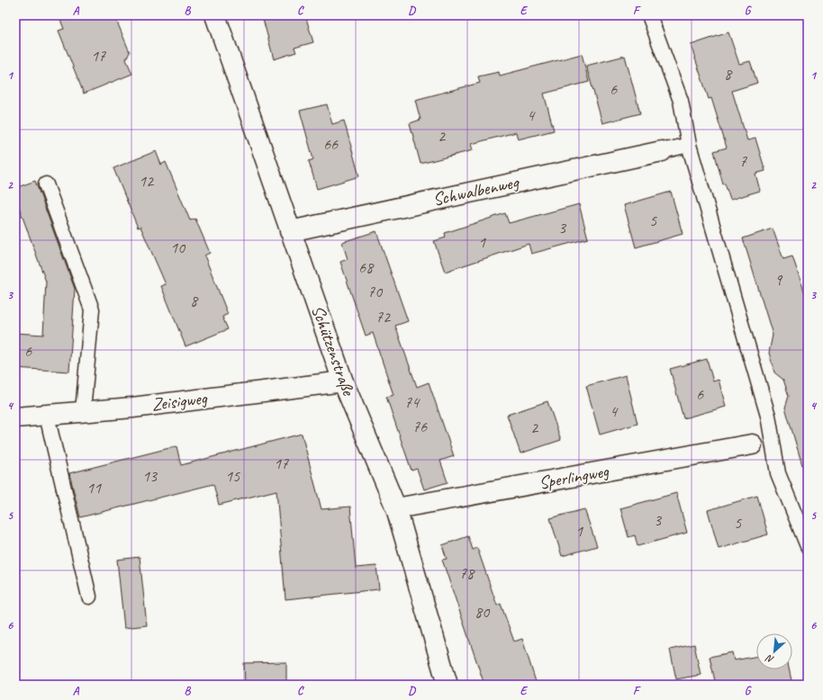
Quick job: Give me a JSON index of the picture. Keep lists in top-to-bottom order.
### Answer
{
  "streets": {
    "street": [
      "Schwalbenweg",
      "Schützenstraße",
      "Zeisigweg",
      "Sperlingweg"
    ]
  },
  "crossings": [
    ["Schwalbenweg", "Schützenstraße"],
    ["Schützenstraße", "Zeisigweg"],
    ["Schützenstraße", "Sperlingweg"]
  ],
  "house_numbers": [
    "17",
    "8",
    "6",
    "4",
    "2",
    "66",
    "7",
    "12",
    "5",
    "3",
    "1",
    "10",
    "68",
    "9",
    "70",
    "8",
    "72",
    "6",
    "6",
    "74",
    "4",
    "76",
    "2",
    "17",
    "13",
    "15",
    "11",
    "3",
    "5",
    "1",
    "78",
    "80"
  ],
  "north": "bottom left",
  "grid": {
    "columns": [
      "A",
      "B",
      "C",
      "D",
      "E",
      "F",
      "G"
    ],
    "rows": [
      "1",
      "2",
      "3",
      "4",
      "5",
      "6"
    ]
  }
}
